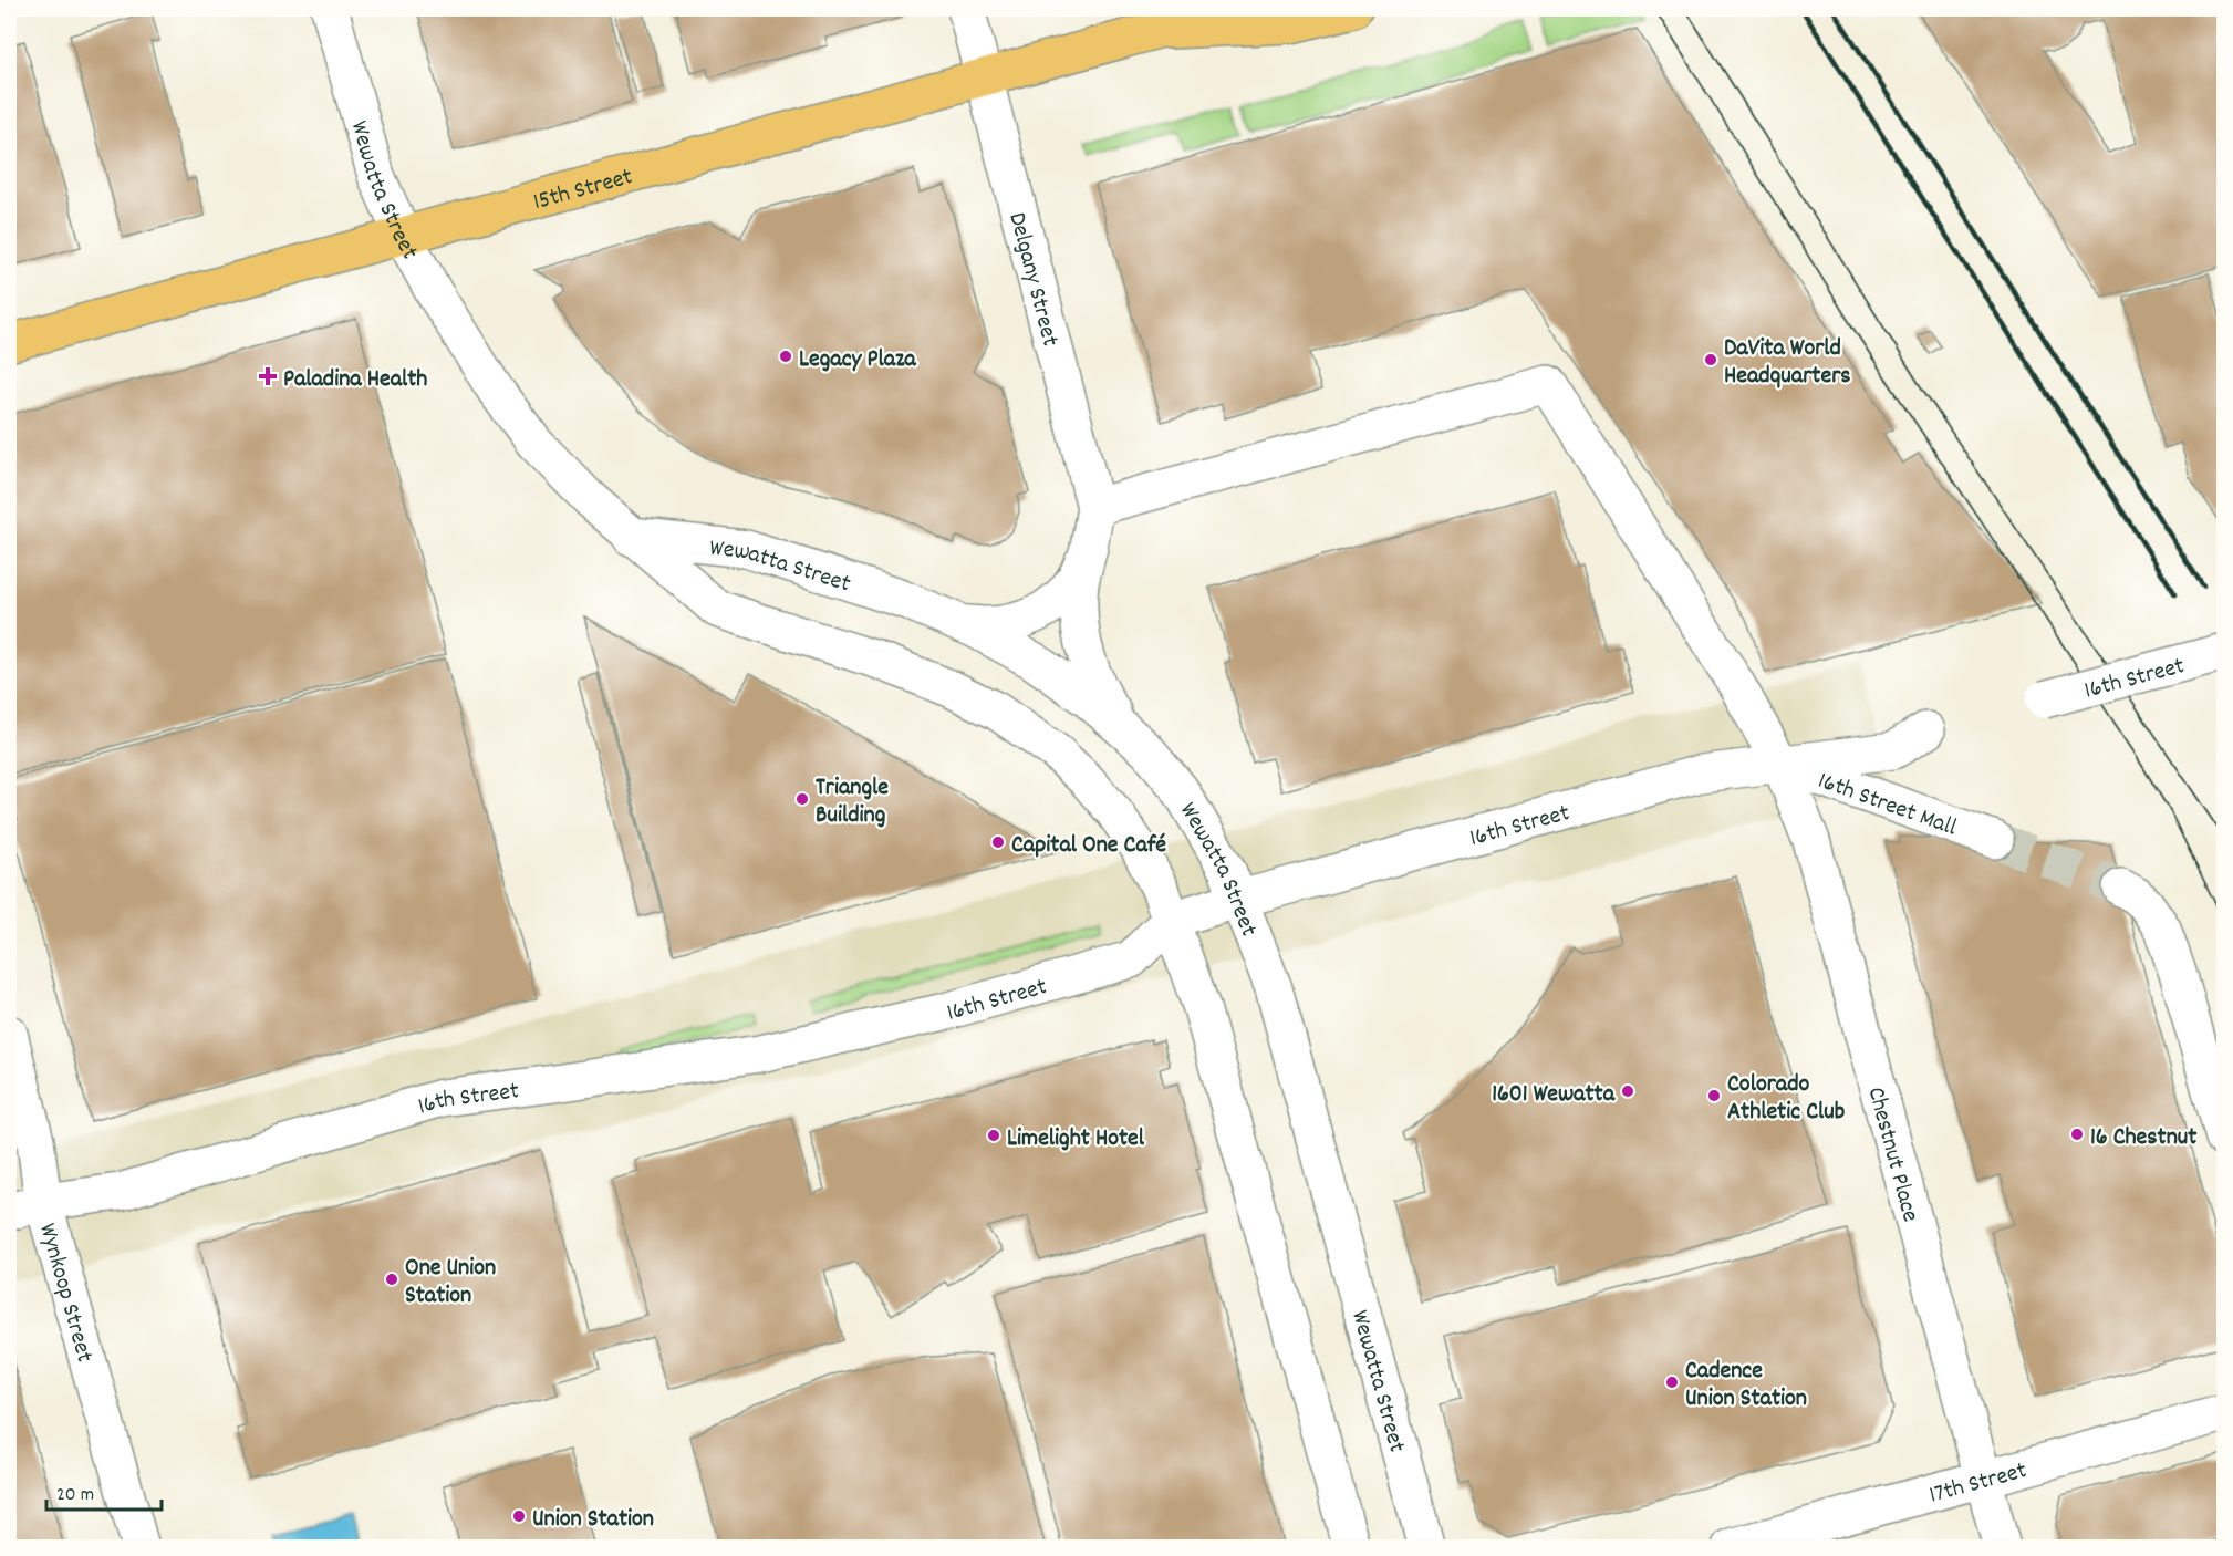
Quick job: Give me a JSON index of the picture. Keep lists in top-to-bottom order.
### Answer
{
  "streets": {
    "main road": ["15th Street"],
    "street": [
      "Wewatta Street",
      "Delgany Street",
      "16th Street",
      "16th Street Mall",
      "Chestnut Place",
      "Wynkoop Street",
      "17th Street"
    ]
  },
  "crossings": [
    ["15th Street", "Wewatta Street"],
    ["15th Street", "Delgany Street"],
    ["Wewatta Street", "Delgany Street"],
    ["Wewatta Street", "16th Street"],
    ["Delgany Street", "Chestnut Place"],
    ["16th Street", "16th Street Mall"],
    ["16th Street", "Chestnut Place"],
    ["16th Street", "Wynkoop Street"],
    ["16th Street Mall", "Chestnut Place"],
    ["Chestnut Place", "17th Street"]
  ],
  "places": {
    "other": [
      "Legacy Plaza",
      "DaVita World Headquarters",
      "Triangle Building",
      "Capital One Café",
      "1601 Wewatta",
      "Colorado Athletic Club",
      "16 Chestnut",
      "Limelight Hotel",
      "One Union Station",
      "Cadence Union Station",
      "Union Station"
    ],
    "health": ["Paladina Health"]
  },
  "scale_bar": "20 m"
}
